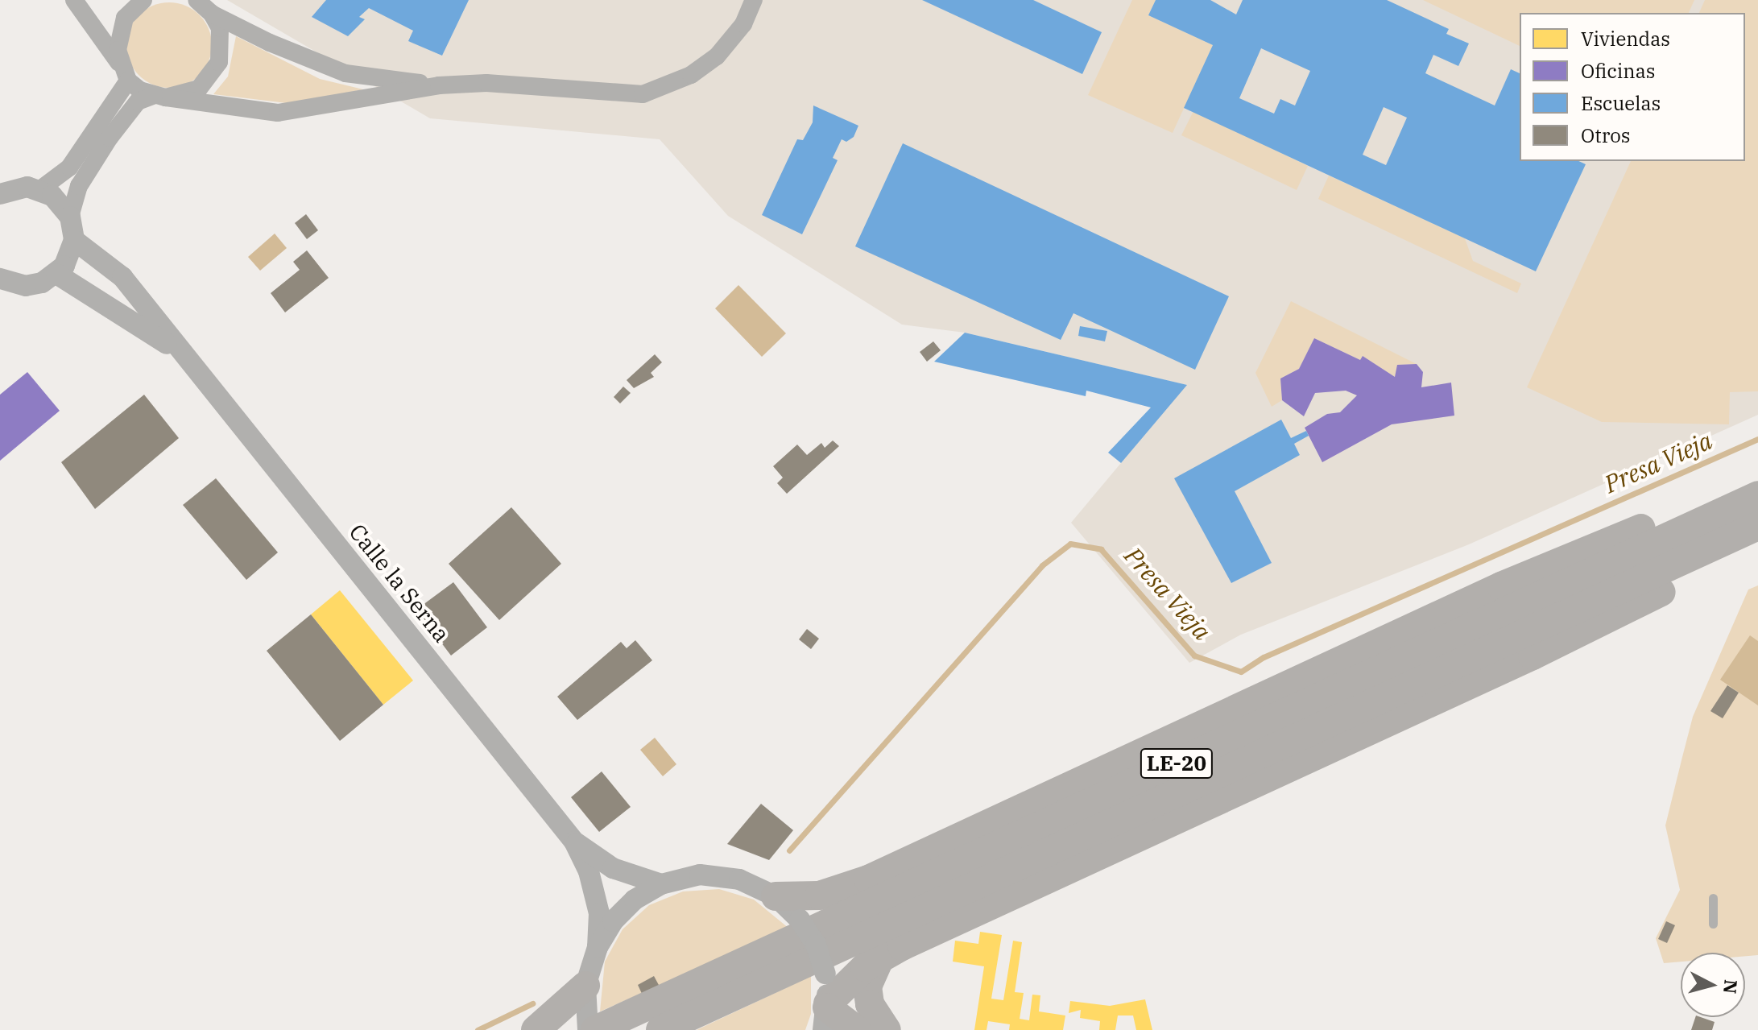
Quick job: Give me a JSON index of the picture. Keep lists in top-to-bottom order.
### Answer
{
  "streets": {
    "highway": ["LE-20"],
    "street": ["Calle la Serna"]
  },
  "water": ["Presa Vieja"],
  "legend": [
    "Viviendas",
    "Oficinas",
    "Escuelas",
    "Otros"
  ],
  "north": "right"
}
